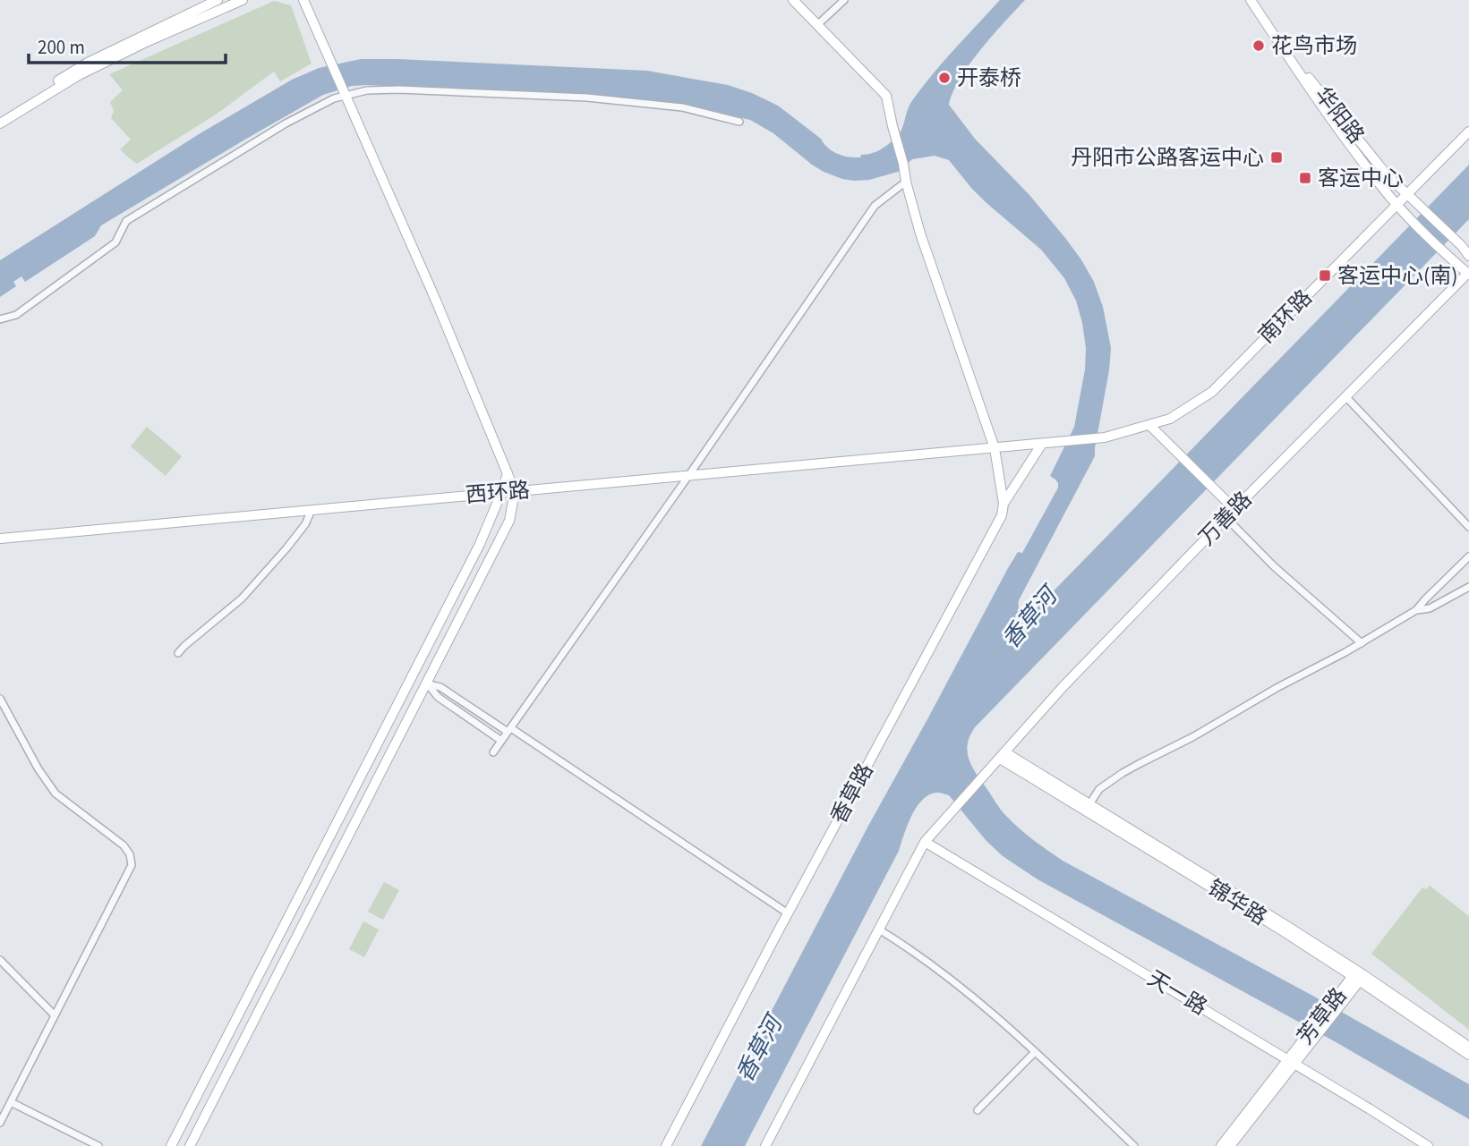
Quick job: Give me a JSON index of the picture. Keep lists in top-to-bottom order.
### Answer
{
  "streets": {
    "street": [
      "华阳路",
      "南环路",
      "西环路",
      "万善路",
      "香草路",
      "锦华路",
      "天一路",
      "芳草路"
    ]
  },
  "crossings": [
    ["华阳路", "南环路"],
    ["南环路", "香草路"],
    ["万善路", "锦华路"],
    ["万善路", "天一路"],
    ["锦华路", "芳草路"],
    ["天一路", "芳草路"]
  ],
  "water": ["香草河"],
  "places": {
    "other": ["花鸟市场", "开泰桥"],
    "transit": ["丹阳市公路客运中心", "客运中心", "客运中心(南)"]
  },
  "scale_bar": "200 m"
}
